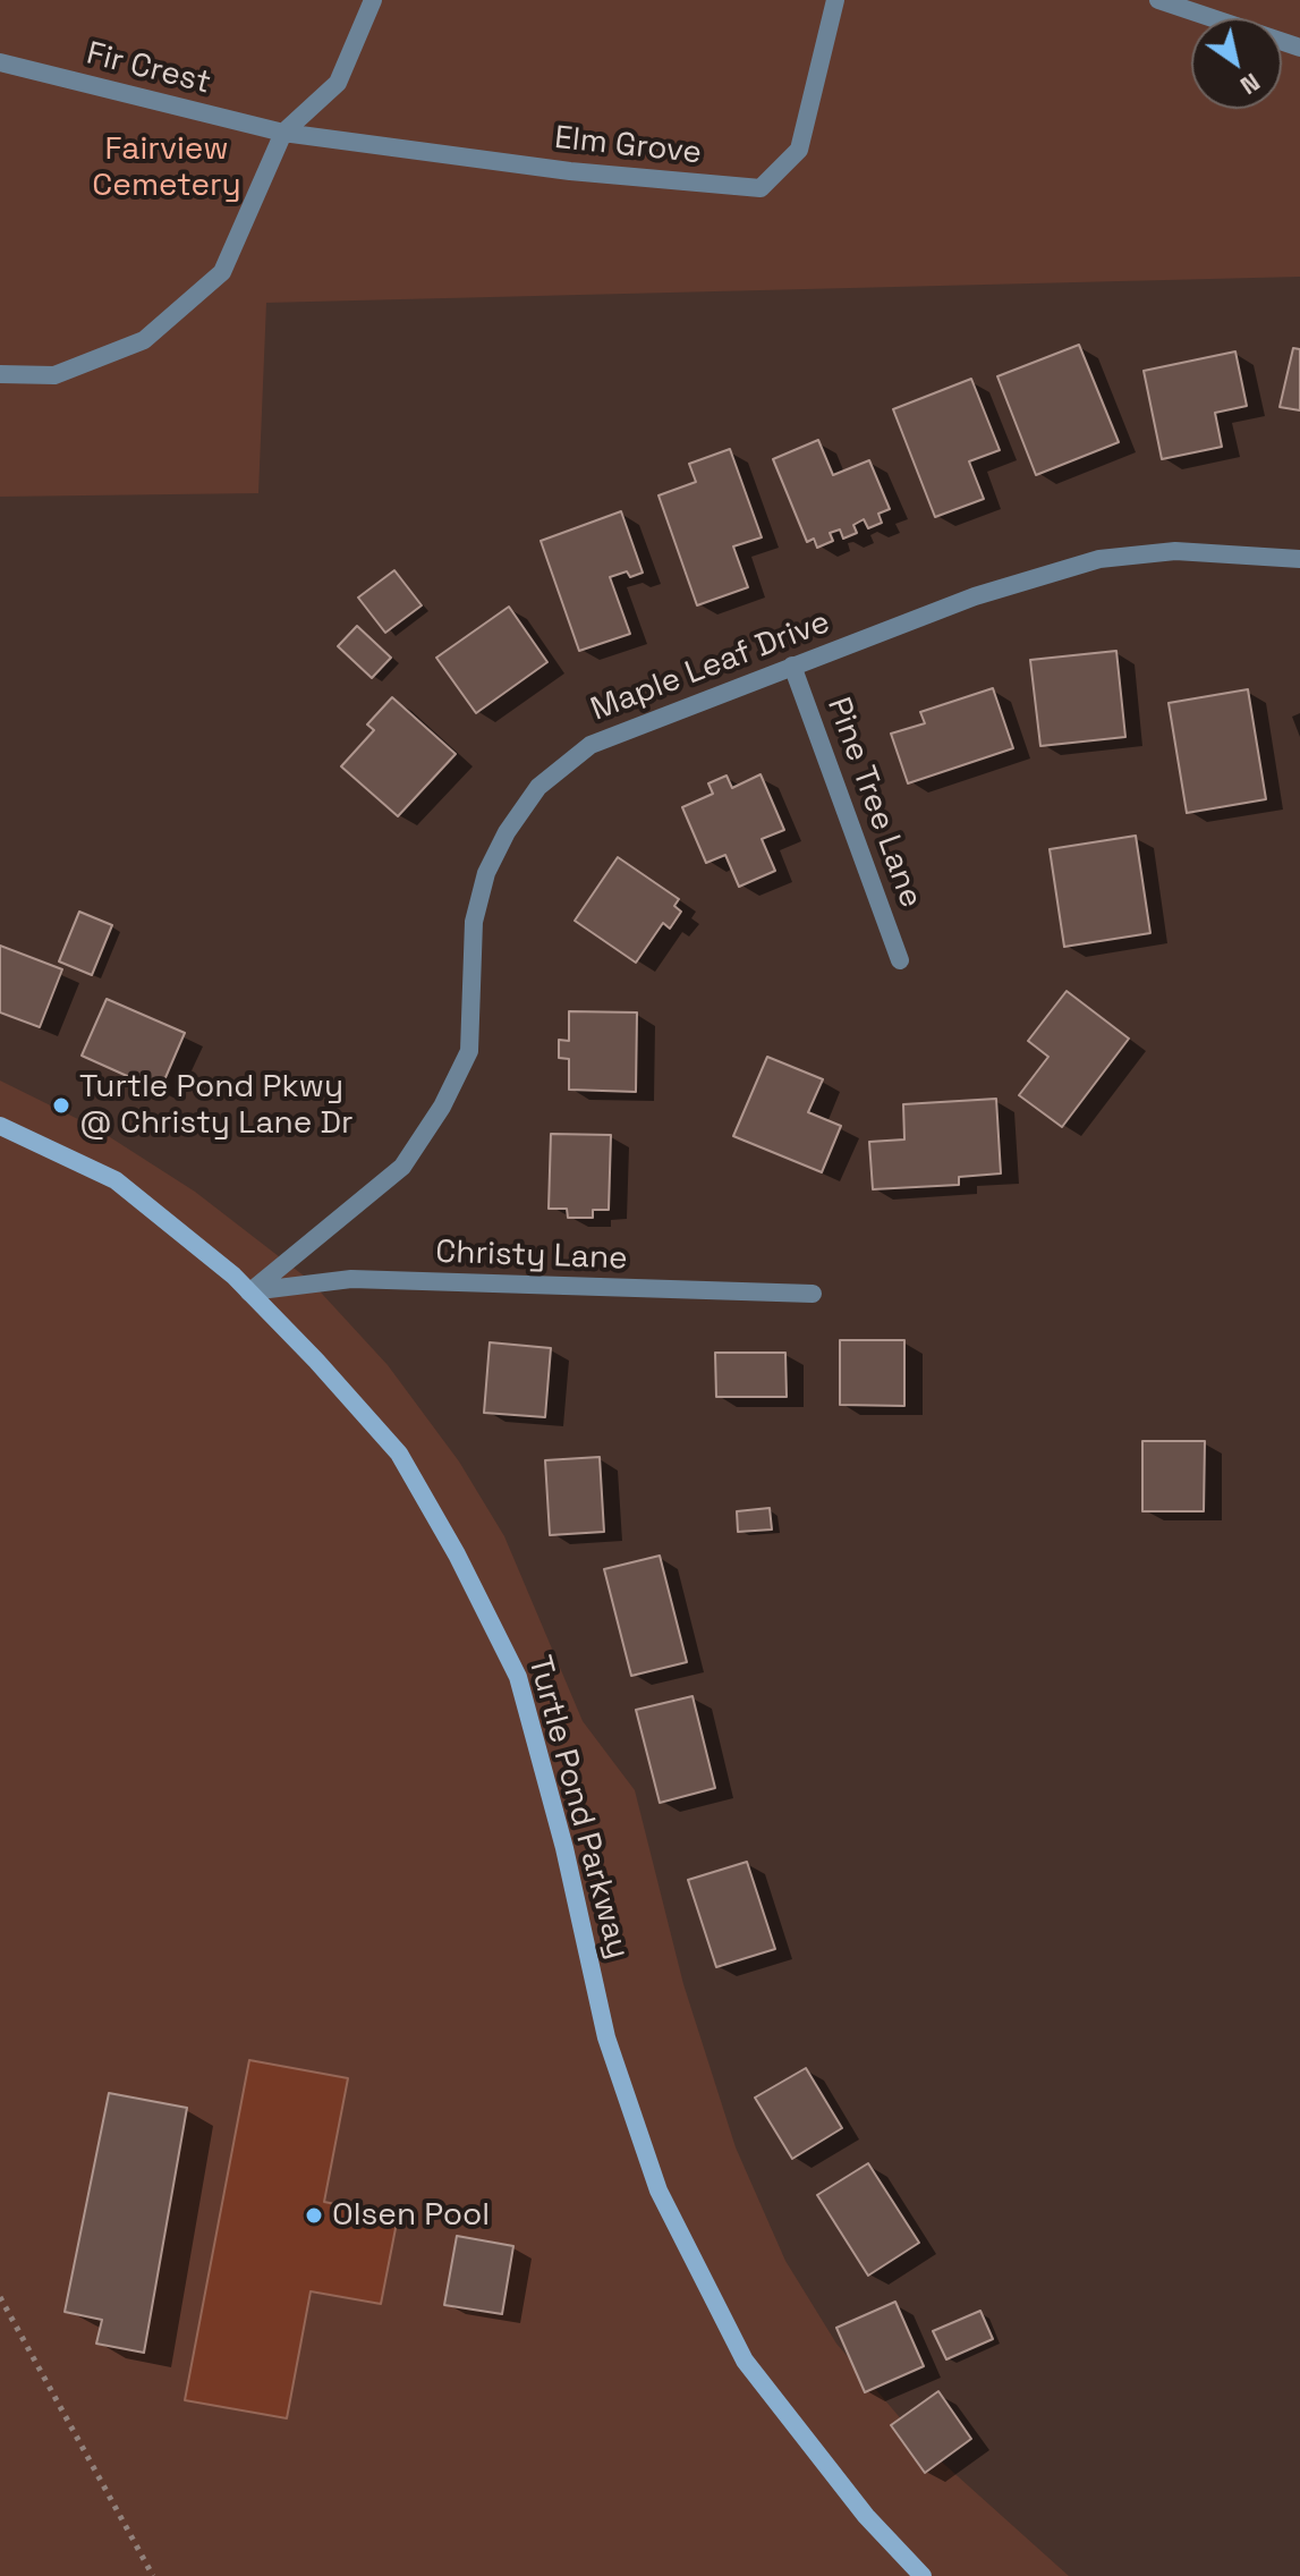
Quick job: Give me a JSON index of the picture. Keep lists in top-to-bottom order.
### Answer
{
  "streets": {
    "main road": ["Turtle Pond Parkway"],
    "street": [
      "Fir Crest",
      "Elm Grove",
      "Maple Leaf Drive",
      "Pine Tree Lane",
      "Christy Lane"
    ]
  },
  "crossings": [
    ["Fir Crest", "Elm Grove"],
    ["Maple Leaf Drive", "Pine Tree Lane"],
    ["Maple Leaf Drive", "Christy Lane"],
    ["Maple Leaf Drive", "Turtle Pond Parkway"],
    ["Christy Lane", "Turtle Pond Parkway"]
  ],
  "parks": ["Fairview Cemetery"],
  "places": ["Turtle Pond Pkwy @ Christy Lane Dr", "Olsen Pool"],
  "north": "bottom right"
}
